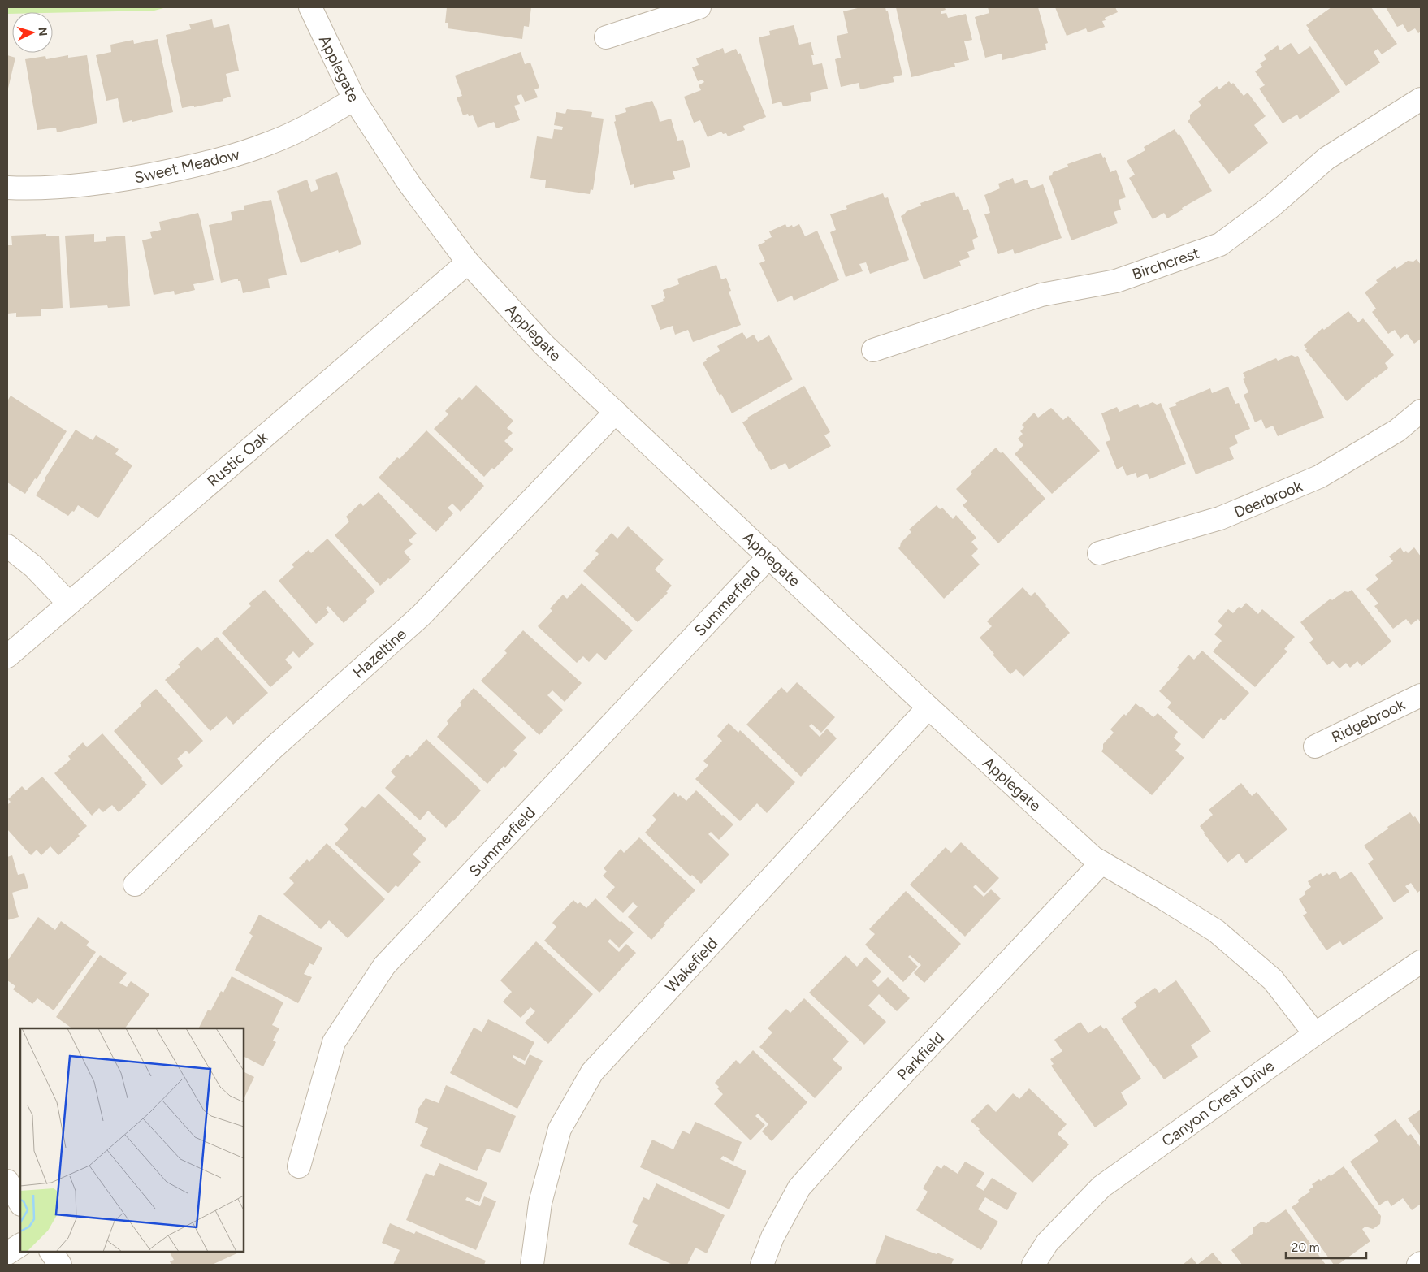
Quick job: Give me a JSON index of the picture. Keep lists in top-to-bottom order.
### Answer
{
  "streets": {
    "street": [
      "Applegate",
      "Sweet Meadow",
      "Birchcrest",
      "Rustic Oak",
      "Deerbrook",
      "Summerfield",
      "Hazeltine",
      "Ridgebrook",
      "Wakefield",
      "Parkfield",
      "Canyon Crest Drive"
    ]
  },
  "crossings": [
    ["Applegate", "Sweet Meadow"],
    ["Applegate", "Rustic Oak"],
    ["Applegate", "Summerfield"],
    ["Applegate", "Hazeltine"],
    ["Applegate", "Wakefield"],
    ["Applegate", "Parkfield"],
    ["Applegate", "Canyon Crest Drive"]
  ],
  "scale_bar": "20 m",
  "north": "right"
}
